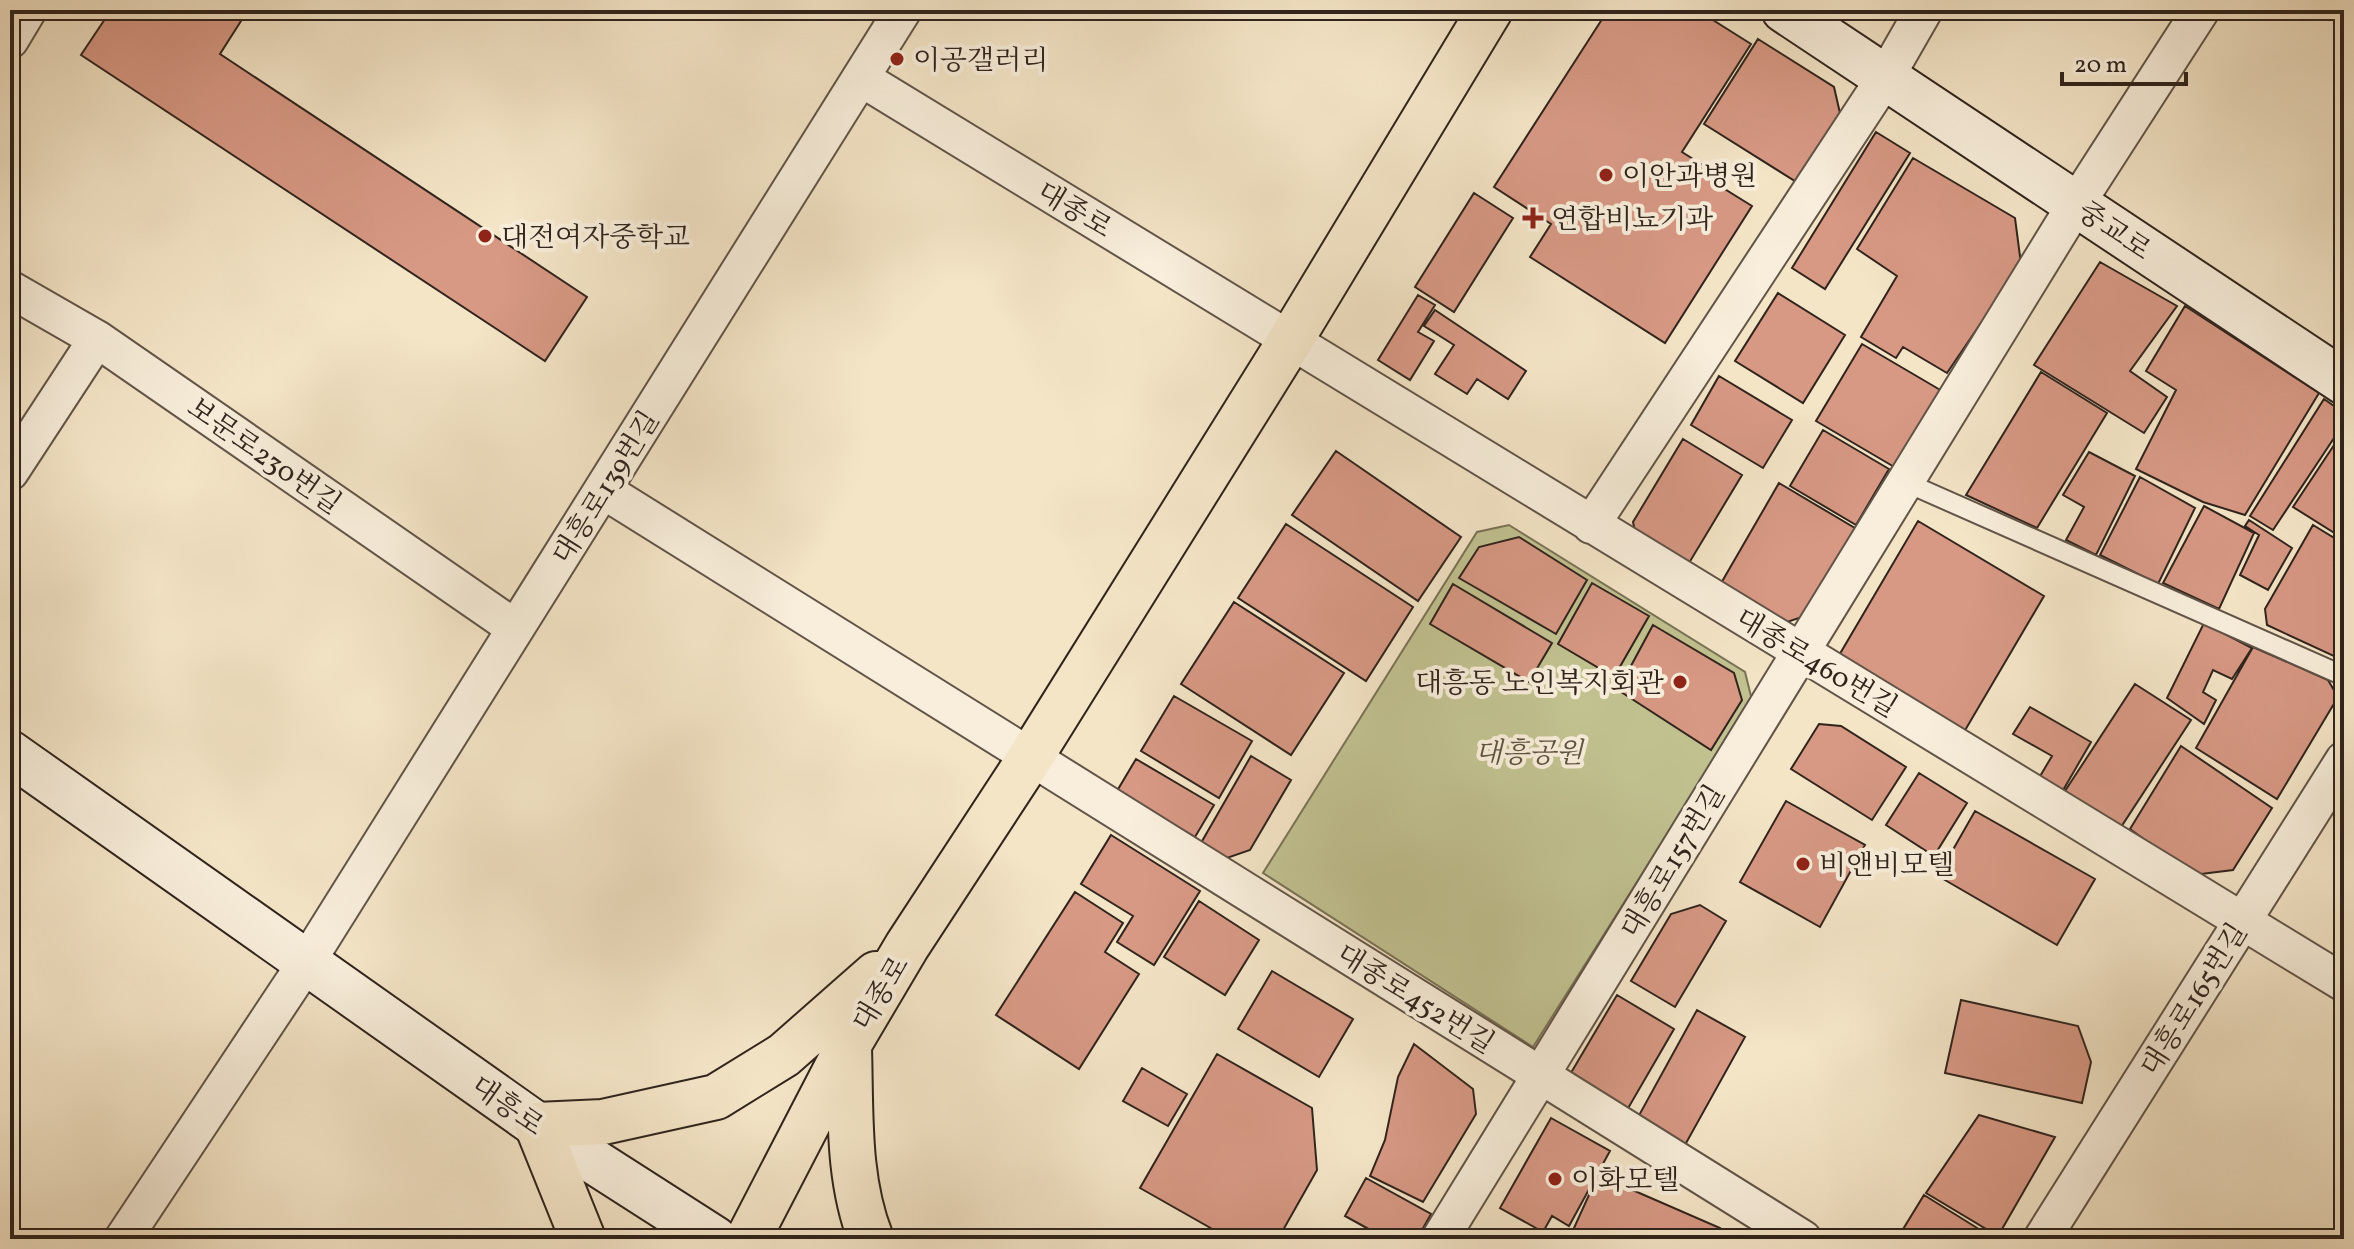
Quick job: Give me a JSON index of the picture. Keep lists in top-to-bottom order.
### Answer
{
  "streets": {
    "main road": ["대종로", "중교로", "대흥로"],
    "street": [
      "보문로230번길",
      "대흥로139번길",
      "대종로460번길",
      "대흥로157번길",
      "대종로452번길",
      "대흥로165번길"
    ]
  },
  "crossings": [
    ["대종로", "대흥로139번길"],
    ["대종로", "대종로460번길"],
    ["대종로", "대종로452번길"],
    ["중교로", "대흥로157번길"],
    ["보문로230번길", "대흥로139번길"],
    ["대흥로139번길", "대흥로"],
    ["대종로460번길", "대흥로157번길"],
    ["대종로460번길", "대흥로165번길"],
    ["대흥로157번길", "대종로452번길"]
  ],
  "parks": ["대흥공원"],
  "places": {
    "other": [
      "이공갤러리",
      "이안과병원",
      "대전여자중학교",
      "대흥동 노인복지회관",
      "비앤비모텔",
      "이화모텔"
    ],
    "health": ["연합비뇨기과"]
  },
  "scale_bar": "20 m"
}
